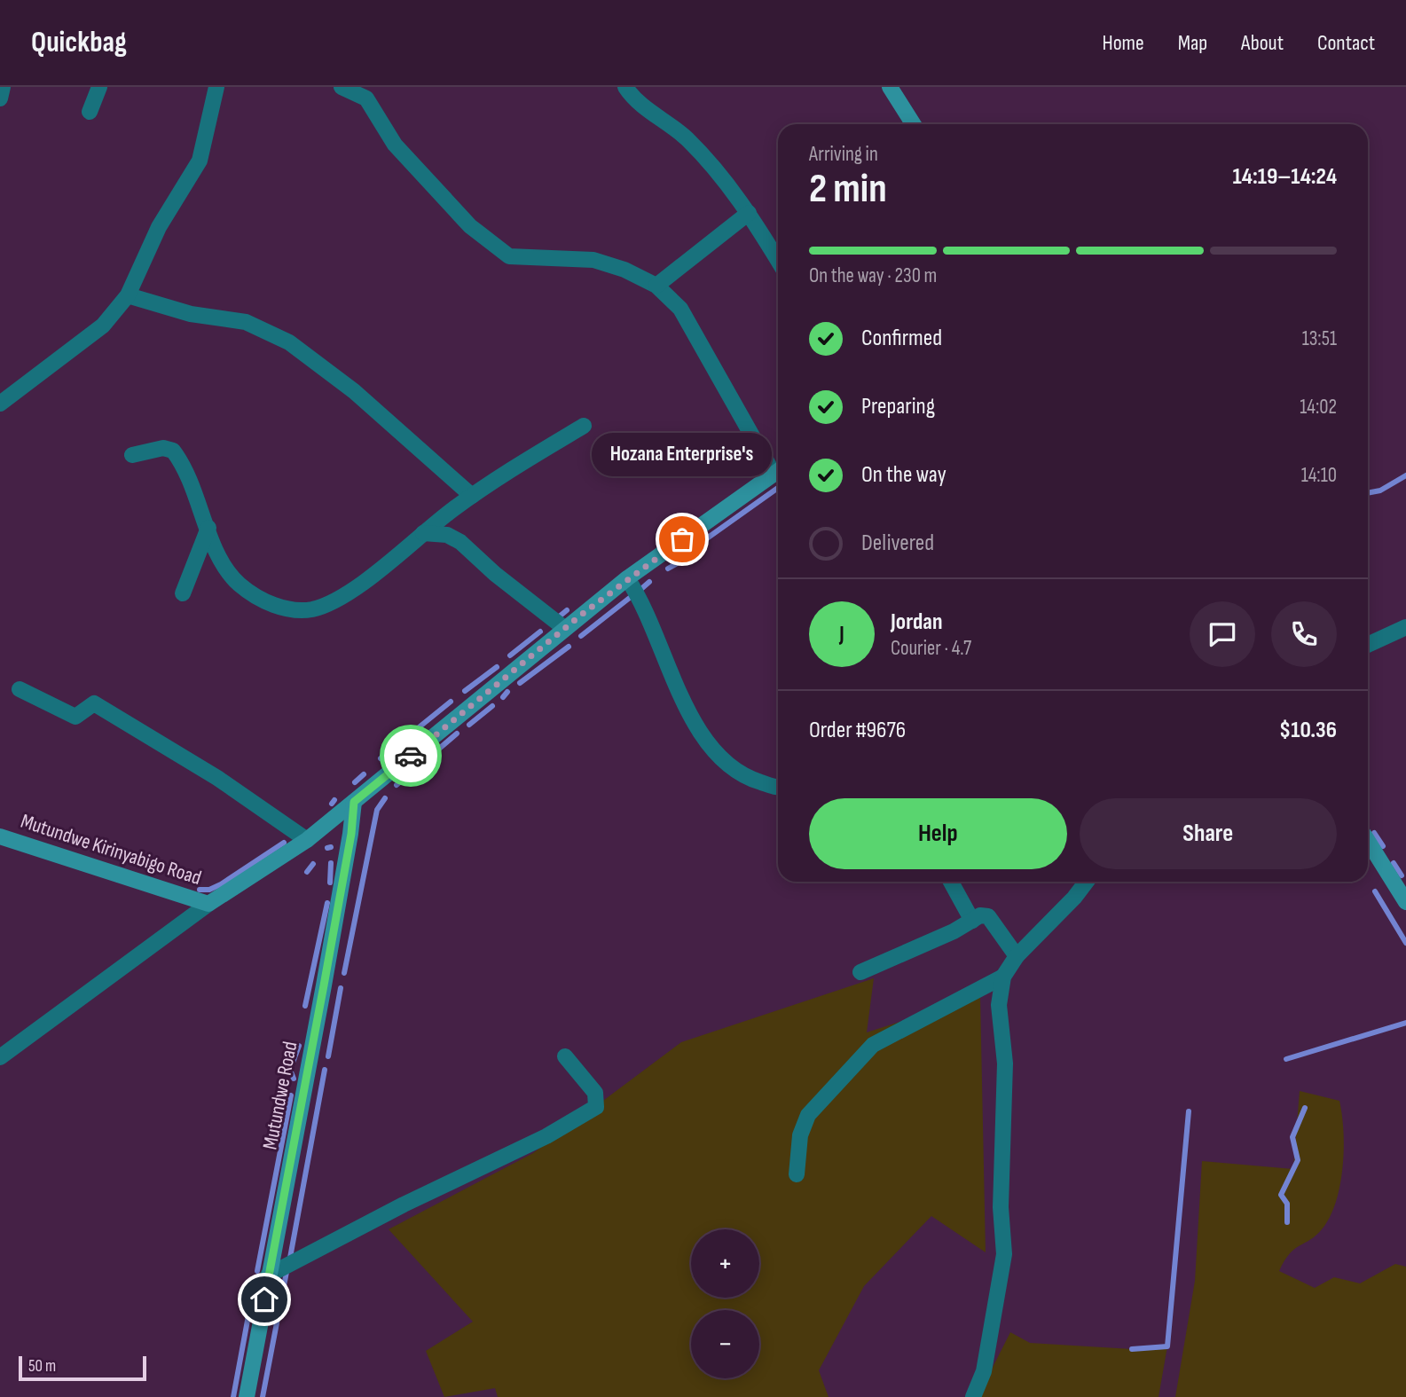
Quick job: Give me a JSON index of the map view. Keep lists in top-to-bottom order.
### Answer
{
  "streets": {
    "main road": ["Mutundwe Kirinyabigo Road", "Mutundwe Road"]
  },
  "places": ["Hozana Enterprise's"],
  "scale_bar": "50 m",
  "page": {
    "header": "Quickbag",
    "nav": [
      "Home",
      "Map",
      "About",
      "Contact"
    ],
    "heading": ["2 min", "Arriving in", "14:19–14:24"],
    "panel": [
      "Jordan",
      "Courier · 4.7",
      "Order #9676",
      "$10.36"
    ],
    "bar": "On the way · 230 m",
    "list": [
      ["Confirmed", "13:51"],
      ["Preparing", "14:02"],
      ["On the way", "14:10"],
      "Delivered"
    ],
    "bubble": "Hozana Enterprise's",
    "round": "J",
    "buttons": ["Help", "Share"],
    "map_buttons": ["+", "−"],
    "scale": "50 m"
  }
}
